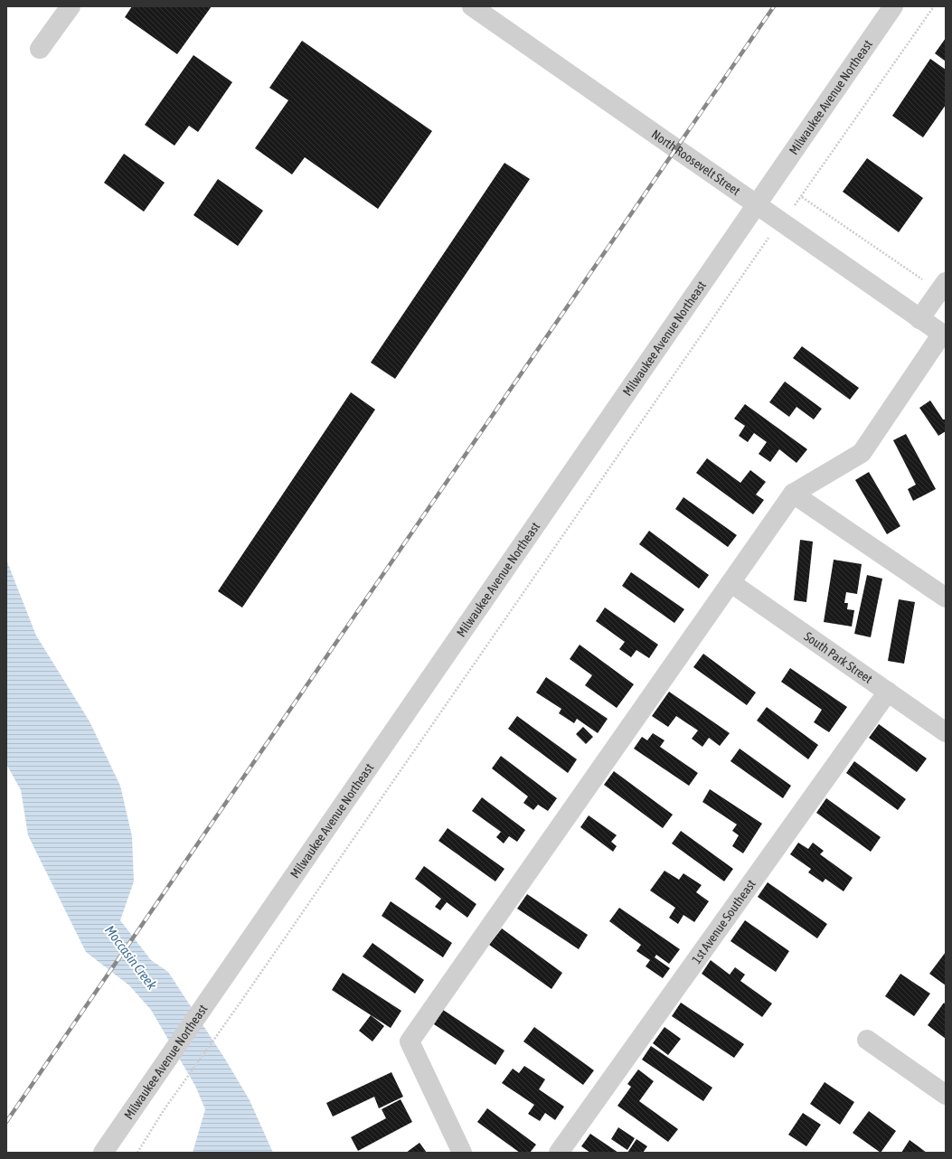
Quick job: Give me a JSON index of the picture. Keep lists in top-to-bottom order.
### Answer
{
  "streets": {
    "street": [
      "Milwaukee Avenue Northeast",
      "North Roosevelt Street",
      "South Park Street",
      "1st Avenue Southeast"
    ]
  },
  "crossings": [
    ["Milwaukee Avenue Northeast", "North Roosevelt Street"],
    ["South Park Street", "1st Avenue Southeast"]
  ],
  "water": ["Moccasin Creek"]
}
